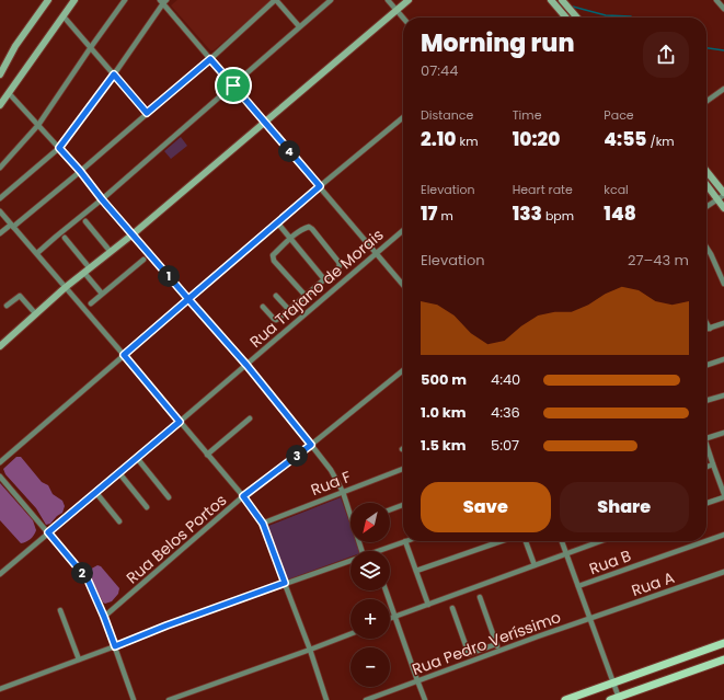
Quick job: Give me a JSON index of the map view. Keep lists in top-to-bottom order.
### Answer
{
  "streets": {
    "street": [
      "Rua Trajano de Morais",
      "Rua F",
      "Rua Belos Portos",
      "Rua B",
      "Rua A",
      "Rua Pedro Veríssimo"
    ]
  },
  "crossings": [
    ["Rua A", "Rua Pedro Veríssimo"]
  ],
  "north": "bottom left",
  "page": {
    "heading": ["Morning run", "07:44"],
    "stats": [
      ["Distance", "2.10 km"],
      ["Time", "10:20"],
      ["Pace", "4:55 /km"],
      ["Elevation", "17 m"],
      ["Heart rate", "133 bpm"],
      ["kcal", "148"]
    ],
    "pins": [
      "4",
      "1",
      "3",
      "2"
    ],
    "chart": ["Elevation", "27–43 m"],
    "list": [
      {
        "name": "500 m",
        "note": "4:40"
      },
      {
        "name": "1.0 km",
        "note": "4:36"
      },
      {
        "name": "1.5 km",
        "note": "5:07"
      }
    ],
    "buttons": ["Save", "Share"],
    "map_buttons": ["+", "−"]
  }
}
